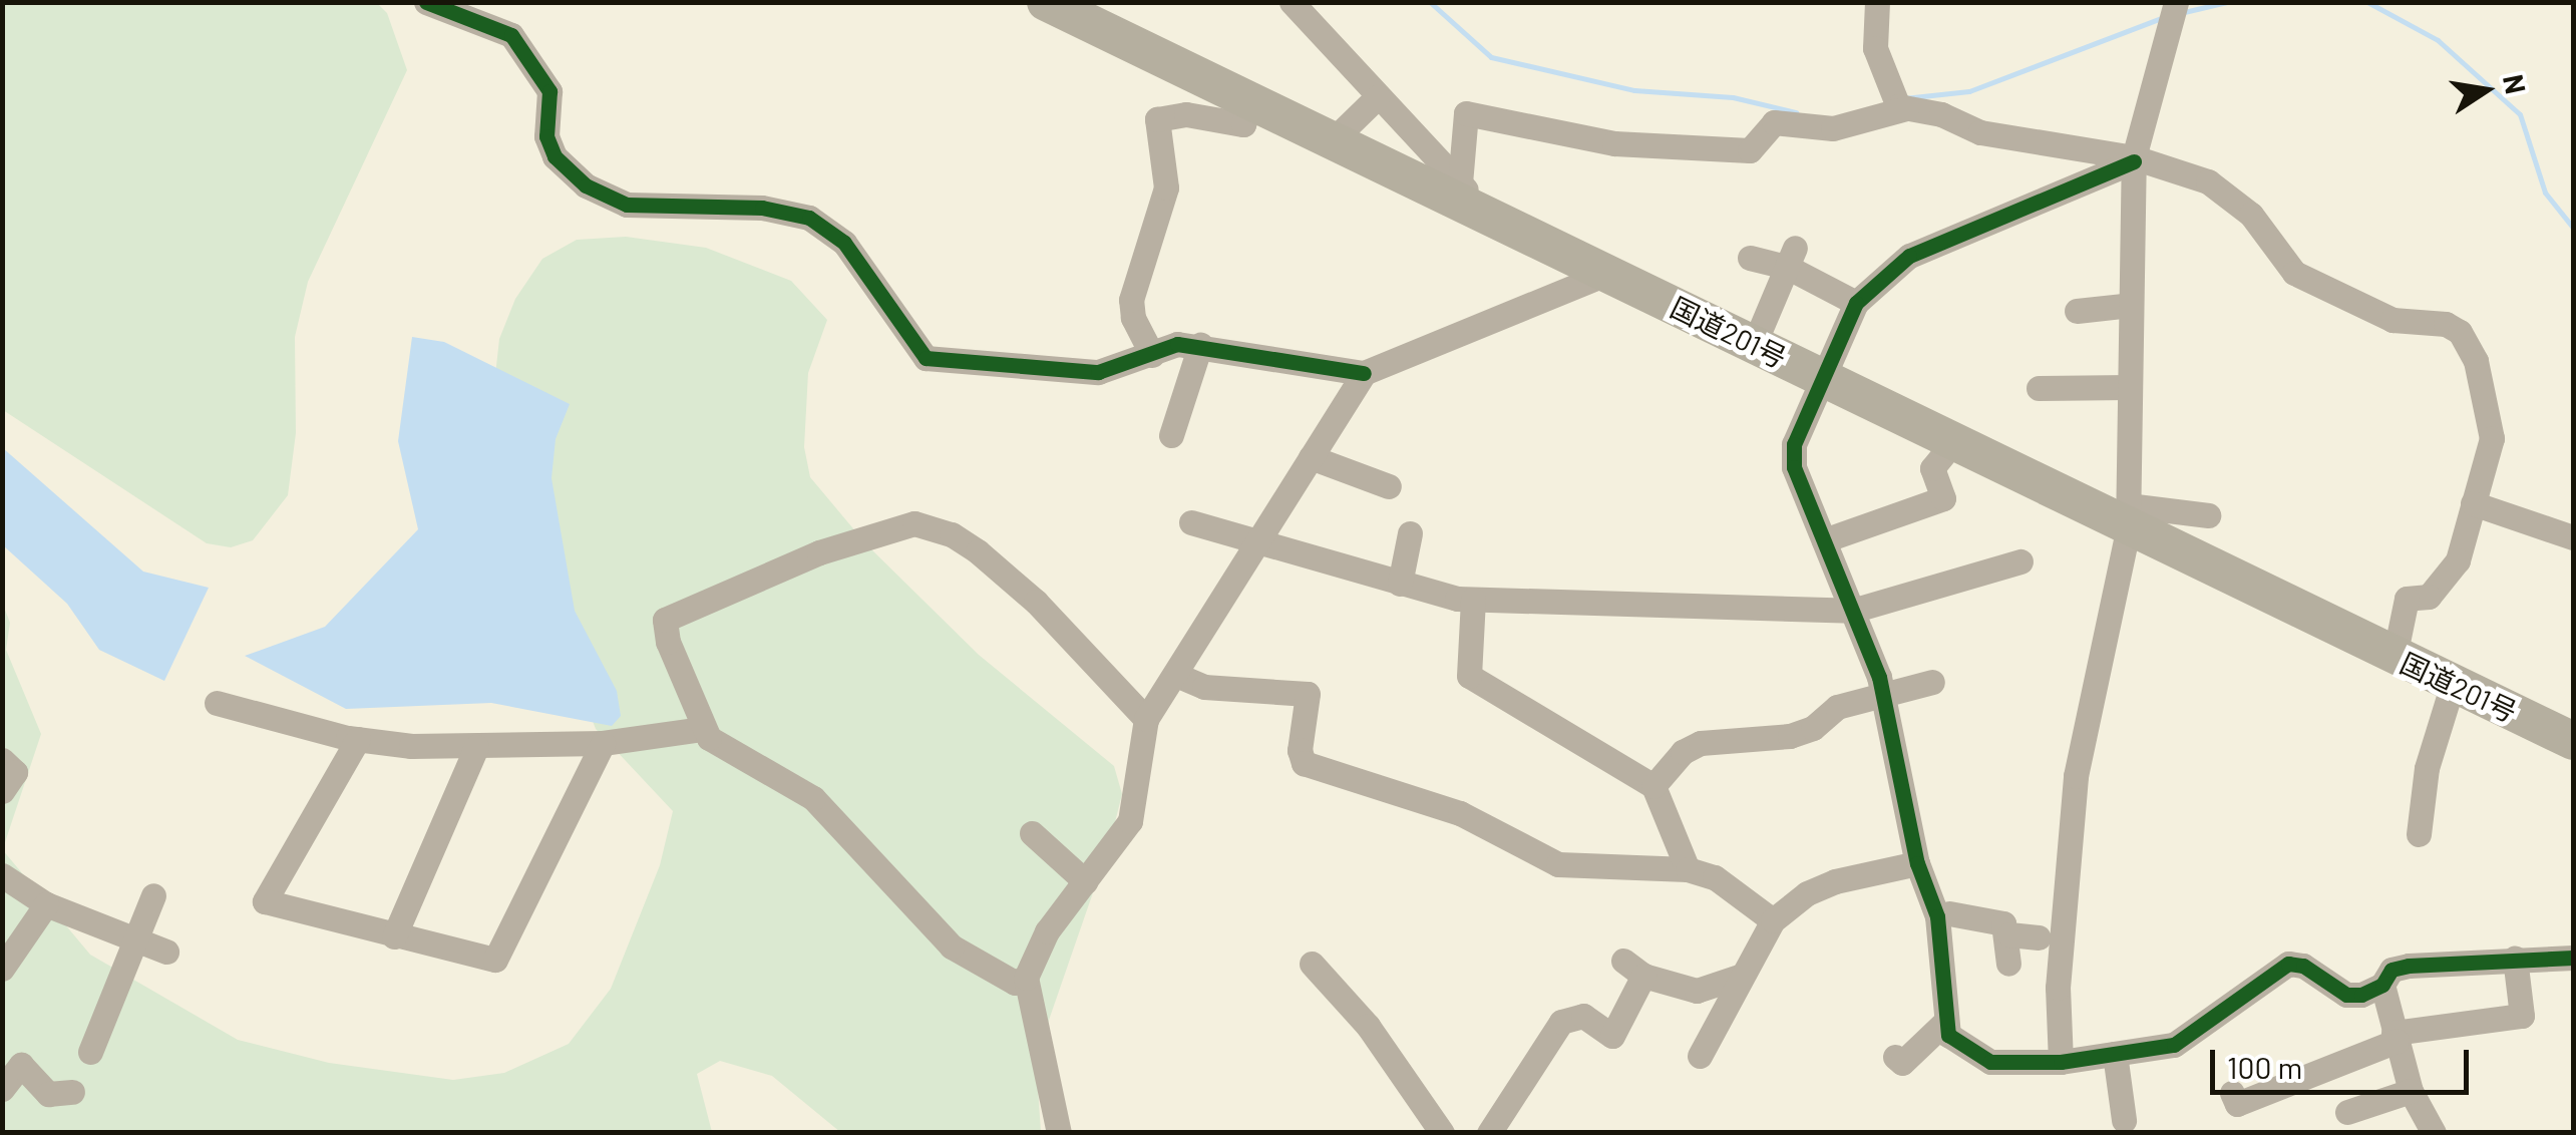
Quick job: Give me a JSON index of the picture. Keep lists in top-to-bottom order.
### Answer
{
  "streets": {
    "highway": ["国道201号"]
  },
  "scale_bar": "100 m",
  "north": "right"
}
